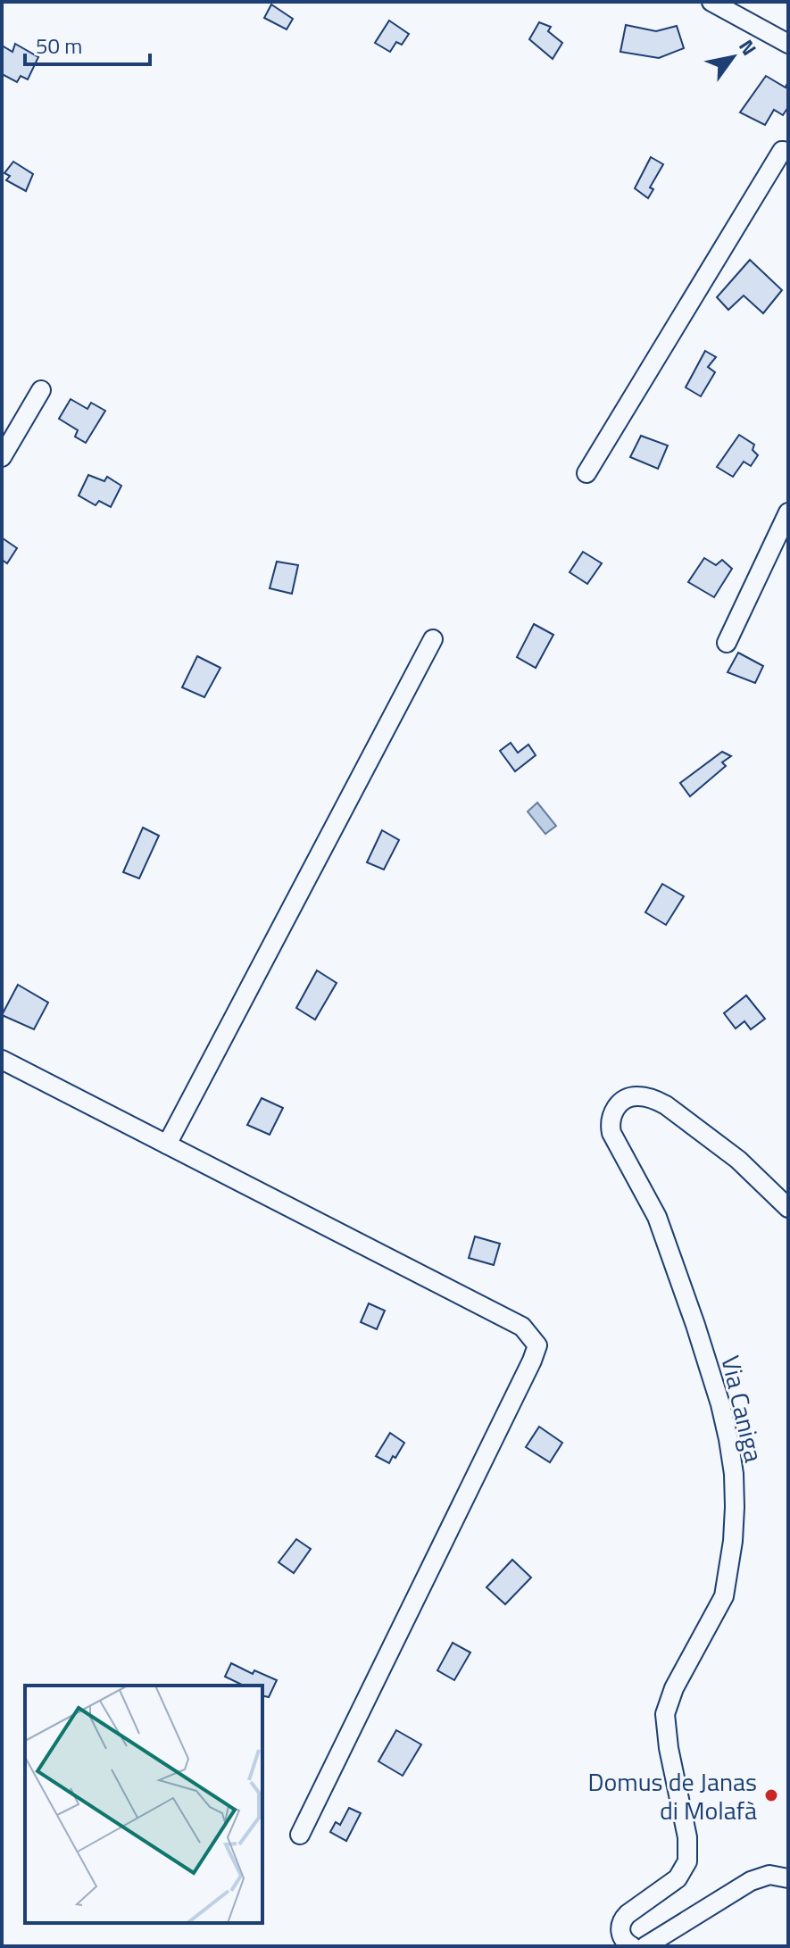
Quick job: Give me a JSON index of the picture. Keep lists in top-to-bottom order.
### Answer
{
  "streets": {
    "street": ["Via Caniga"]
  },
  "places": ["Domus de Janas di Molafà"],
  "scale_bar": "50 m",
  "north": "top right"
}
